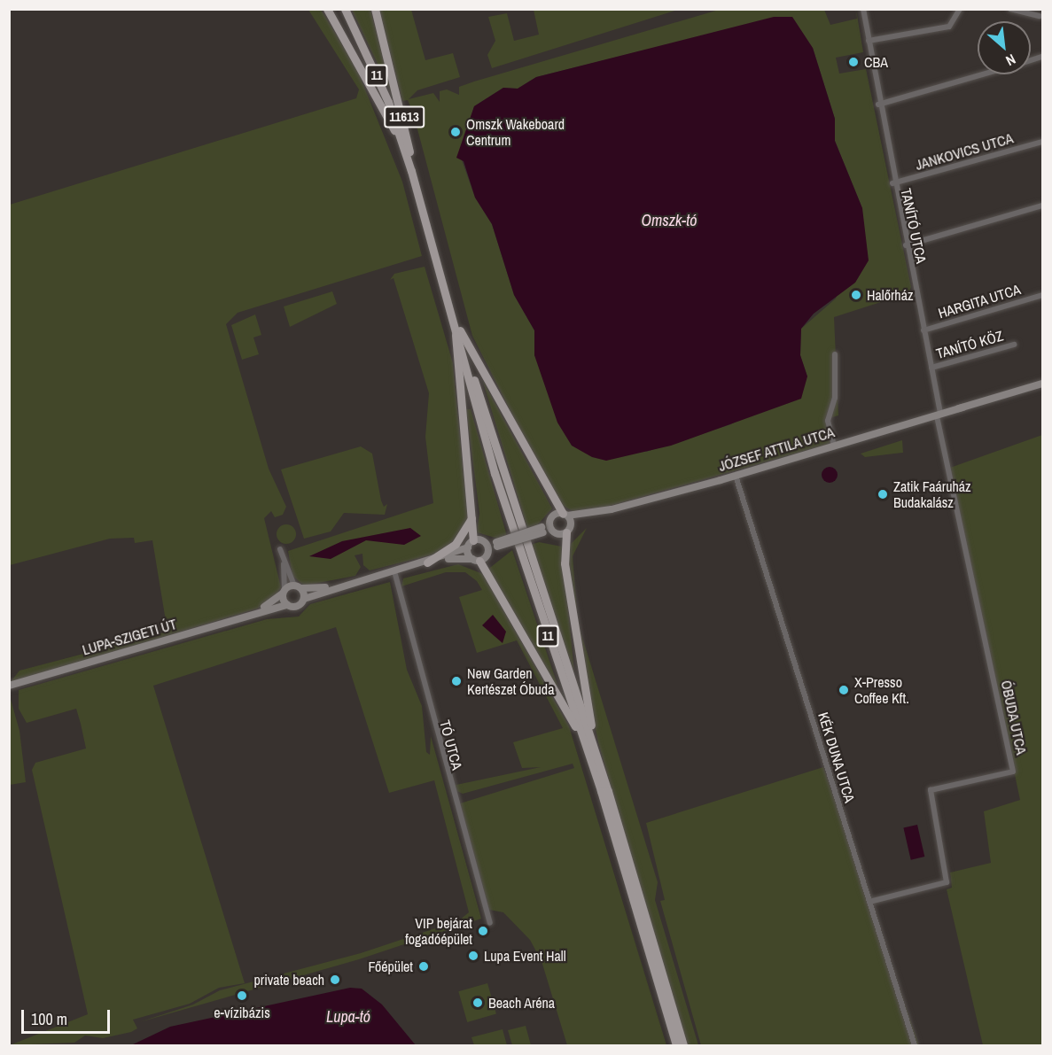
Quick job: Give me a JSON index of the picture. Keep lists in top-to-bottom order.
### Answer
{
  "streets": {
    "main road": [
      "11",
      "11613",
      "JÓZSEF ATTILA UTCA",
      "LUPA-SZIGETI ÚT"
    ],
    "street": [
      "JANKOVICS UTCA",
      "TANÍTÓ UTCA",
      "HARGITA UTCA",
      "TANÍTÓ KÖZ",
      "ÓBUDA UTCA",
      "TÓ UTCA",
      "KÉK DUNA UTCA"
    ]
  },
  "crossings": [
    ["11", "11613"],
    ["JANKOVICS UTCA", "TANÍTÓ UTCA"],
    ["TANÍTÓ UTCA", "HARGITA UTCA"],
    ["TANÍTÓ UTCA", "TANÍTÓ KÖZ"],
    ["TANÍTÓ UTCA", "JÓZSEF ATTILA UTCA"],
    ["TANÍTÓ UTCA", "ÓBUDA UTCA"],
    ["JÓZSEF ATTILA UTCA", "ÓBUDA UTCA"],
    ["JÓZSEF ATTILA UTCA", "KÉK DUNA UTCA"],
    ["LUPA-SZIGETI ÚT", "TÓ UTCA"],
    ["ÓBUDA UTCA", "KÉK DUNA UTCA"]
  ],
  "water": ["Omszk-tó", "Lupa-tó"],
  "places": [
    "CBA",
    "Omszk Wakeboard Centrum",
    "Halőrház",
    "Zatik Faáruház Budakalász",
    "New Garden Kertészet Óbuda",
    "X-Presso Coffee Kft.",
    "VIP bejárat fogadóépület",
    "Lupa Event Hall",
    "Főépület",
    "private beach",
    "e-vízibázis",
    "Beach Aréna"
  ],
  "scale_bar": "100 m",
  "north": "bottom right"
}
